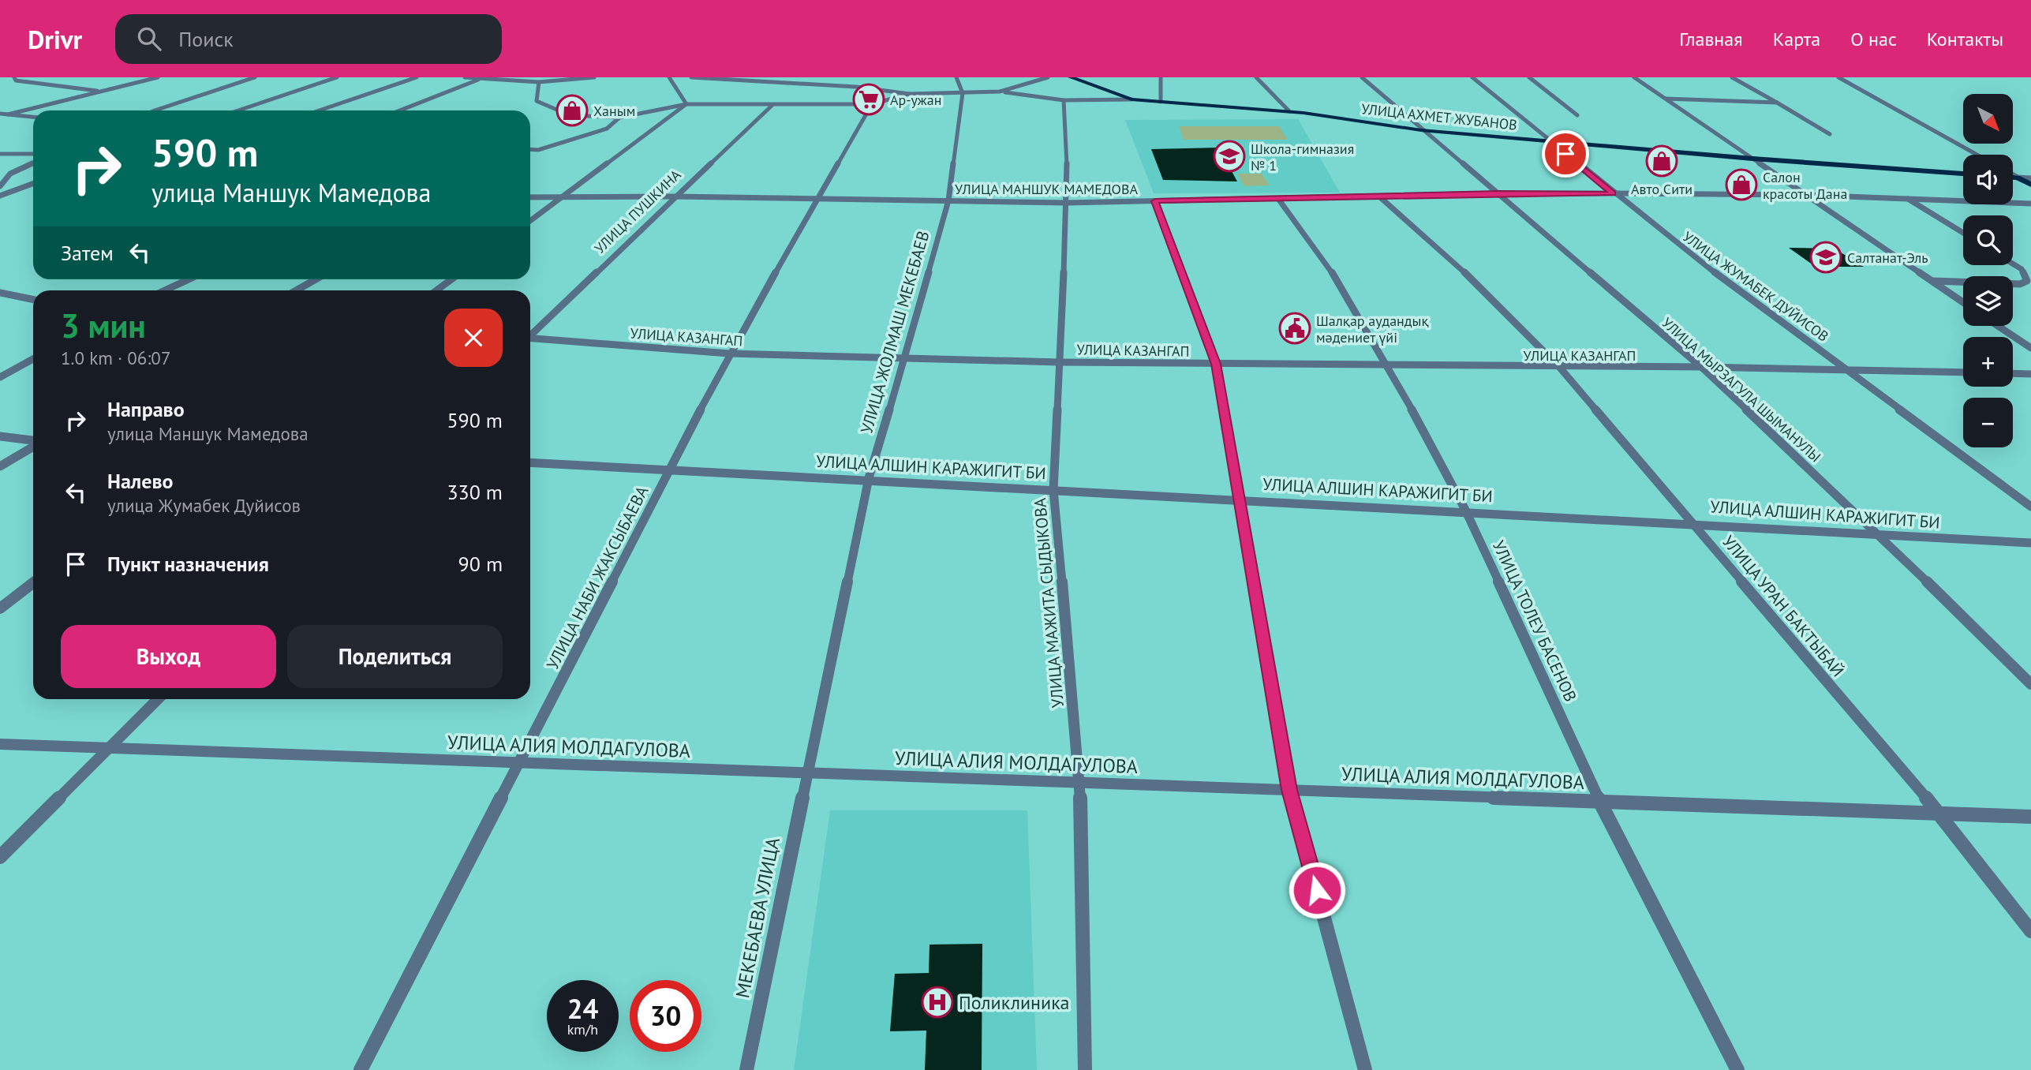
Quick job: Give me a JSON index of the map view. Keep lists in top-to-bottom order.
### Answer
{
  "streets": {
    "main road": ["УЛИЦА АХМЕТ ЖУБАНОВ"],
    "street": [
      "УЛИЦА МАНШУК МАМЕДОВА",
      "УЛИЦА ПУШКИНА",
      "УЛИЦА ЖУМАБЕК ДУЙИСОВ",
      "УЛИЦА ЖОЛМАШ МЕКЕБАЕВ",
      "УЛИЦА КАЗАНГАП",
      "УЛИЦА МЫРЗАГУЛА ШЫМАНУЛЫ",
      "УЛИЦА АЛШИН КАРАЖИГИТ БИ",
      "УЛИЦА НАБИ ЖАКСЫБАЕВА",
      "УЛИЦА МАЖИТА СЫДЫКОВА",
      "УЛИЦА УРАН БАКТЫБАЙ",
      "УЛИЦА ТОЛЕУ БАСЕНОВ",
      "УЛИЦА АЛИЯ МОЛДАГУЛОВА",
      "МЕКЕБАЕВА УЛИЦА"
    ]
  },
  "crossings": [
    ["УЛИЦА АХМЕТ ЖУБАНОВ", "УЛИЦА ЖУМАБЕК ДУЙИСОВ"],
    ["УЛИЦА АХМЕТ ЖУБАНОВ", "УЛИЦА МЫРЗАГУЛА ШЫМАНУЛЫ"],
    ["УЛИЦА МАНШУК МАМЕДОВА", "УЛИЦА ПУШКИНА"],
    ["УЛИЦА МАНШУК МАМЕДОВА", "УЛИЦА ЖУМАБЕК ДУЙИСОВ"],
    ["УЛИЦА МАНШУК МАМЕДОВА", "УЛИЦА ЖОЛМАШ МЕКЕБАЕВ"],
    ["УЛИЦА МАНШУК МАМЕДОВА", "УЛИЦА МЫРЗАГУЛА ШЫМАНУЛЫ"],
    ["УЛИЦА МАНШУК МАМЕДОВА", "УЛИЦА НАБИ ЖАКСЫБАЕВА"],
    ["УЛИЦА МАНШУК МАМЕДОВА", "УЛИЦА МАЖИТА СЫДЫКОВА"],
    ["УЛИЦА МАНШУК МАМЕДОВА", "УЛИЦА УРАН БАКТЫБАЙ"],
    ["УЛИЦА МАНШУК МАМЕДОВА", "УЛИЦА ТОЛЕУ БАСЕНОВ"],
    ["УЛИЦА ЖУМАБЕК ДУЙИСОВ", "УЛИЦА КАЗАНГАП"],
    ["УЛИЦА ЖОЛМАШ МЕКЕБАЕВ", "УЛИЦА КАЗАНГАП"],
    ["УЛИЦА ЖОЛМАШ МЕКЕБАЕВ", "УЛИЦА АЛШИН КАРАЖИГИТ БИ"],
    ["УЛИЦА ЖОЛМАШ МЕКЕБАЕВ", "УЛИЦА АЛИЯ МОЛДАГУЛОВА"],
    ["УЛИЦА ЖОЛМАШ МЕКЕБАЕВ", "МЕКЕБАЕВА УЛИЦА"],
    ["УЛИЦА КАЗАНГАП", "УЛИЦА МЫРЗАГУЛА ШЫМАНУЛЫ"],
    ["УЛИЦА КАЗАНГАП", "УЛИЦА НАБИ ЖАКСЫБАЕВА"],
    ["УЛИЦА КАЗАНГАП", "УЛИЦА МАЖИТА СЫДЫКОВА"],
    ["УЛИЦА КАЗАНГАП", "УЛИЦА УРАН БАКТЫБАЙ"],
    ["УЛИЦА КАЗАНГАП", "УЛИЦА ТОЛЕУ БАСЕНОВ"],
    ["УЛИЦА МЫРЗАГУЛА ШЫМАНУЛЫ", "УЛИЦА АЛШИН КАРАЖИГИТ БИ"],
    ["УЛИЦА АЛШИН КАРАЖИГИТ БИ", "УЛИЦА НАБИ ЖАКСЫБАЕВА"],
    ["УЛИЦА АЛШИН КАРАЖИГИТ БИ", "УЛИЦА МАЖИТА СЫДЫКОВА"],
    ["УЛИЦА АЛШИН КАРАЖИГИТ БИ", "УЛИЦА УРАН БАКТЫБАЙ"],
    ["УЛИЦА АЛШИН КАРАЖИГИТ БИ", "УЛИЦА ТОЛЕУ БАСЕНОВ"],
    ["УЛИЦА НАБИ ЖАКСЫБАЕВА", "УЛИЦА АЛИЯ МОЛДАГУЛОВА"],
    ["УЛИЦА МАЖИТА СЫДЫКОВА", "УЛИЦА АЛИЯ МОЛДАГУЛОВА"],
    ["УЛИЦА УРАН БАКТЫБАЙ", "УЛИЦА АЛИЯ МОЛДАГУЛОВА"],
    ["УЛИЦА ТОЛЕУ БАСЕНОВ", "УЛИЦА АЛИЯ МОЛДАГУЛОВА"],
    ["УЛИЦА АЛИЯ МОЛДАГУЛОВА", "МЕКЕБАЕВА УЛИЦА"]
  ],
  "places": {
    "supermarket": ["Ар-ужан"],
    "shop": ["Ханым", "Авто Сити", "Салон красоты Дана"],
    "school or university": ["Школа-гимназия № 1", "Салтанат-Эль"],
    "public building": ["Шалқар аудандық мәдениет үйі"],
    "hospital": ["Поликлиника"]
  },
  "north": "bottom right",
  "page": {
    "header": "Drivr",
    "search": "Поиск",
    "nav": [
      "Главная",
      "Карта",
      "О нас",
      "Контакты"
    ],
    "map_buttons": ["+", "−"],
    "turn": ["590 m", "улица Маншук Мамедова"],
    "then": "Затем",
    "heading": ["3 мин", "1.0 km · 06:07"],
    "list": [
      {
        "name": "Направо",
        "note": "улица Маншук Мамедова",
        "value": "590 m"
      },
      {
        "name": "Налево",
        "note": "улица Жумабек Дуйисов",
        "value": "330 m"
      },
      {
        "name": "Пункт назначения",
        "value": "90 m"
      }
    ],
    "buttons": ["Выход", "Поделиться"],
    "speed": "24 km/h",
    "limit": "30"
  }
}
